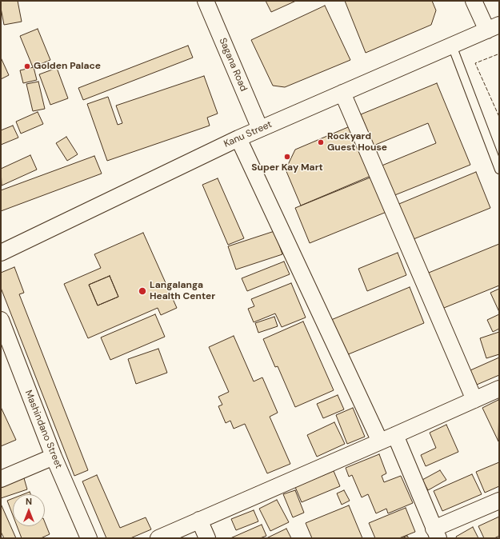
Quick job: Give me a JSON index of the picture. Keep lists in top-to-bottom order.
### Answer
{
  "streets": {
    "street": ["Sagana Road", "Kanu Street", "Mashindano Street"]
  },
  "crossings": [
    ["Sagana Road", "Kanu Street"]
  ],
  "places": [
    "Golden Palace",
    "Rockyard Guest House",
    "Super Kay Mart",
    "Langalanga Health Center"
  ],
  "north": "top"
}
